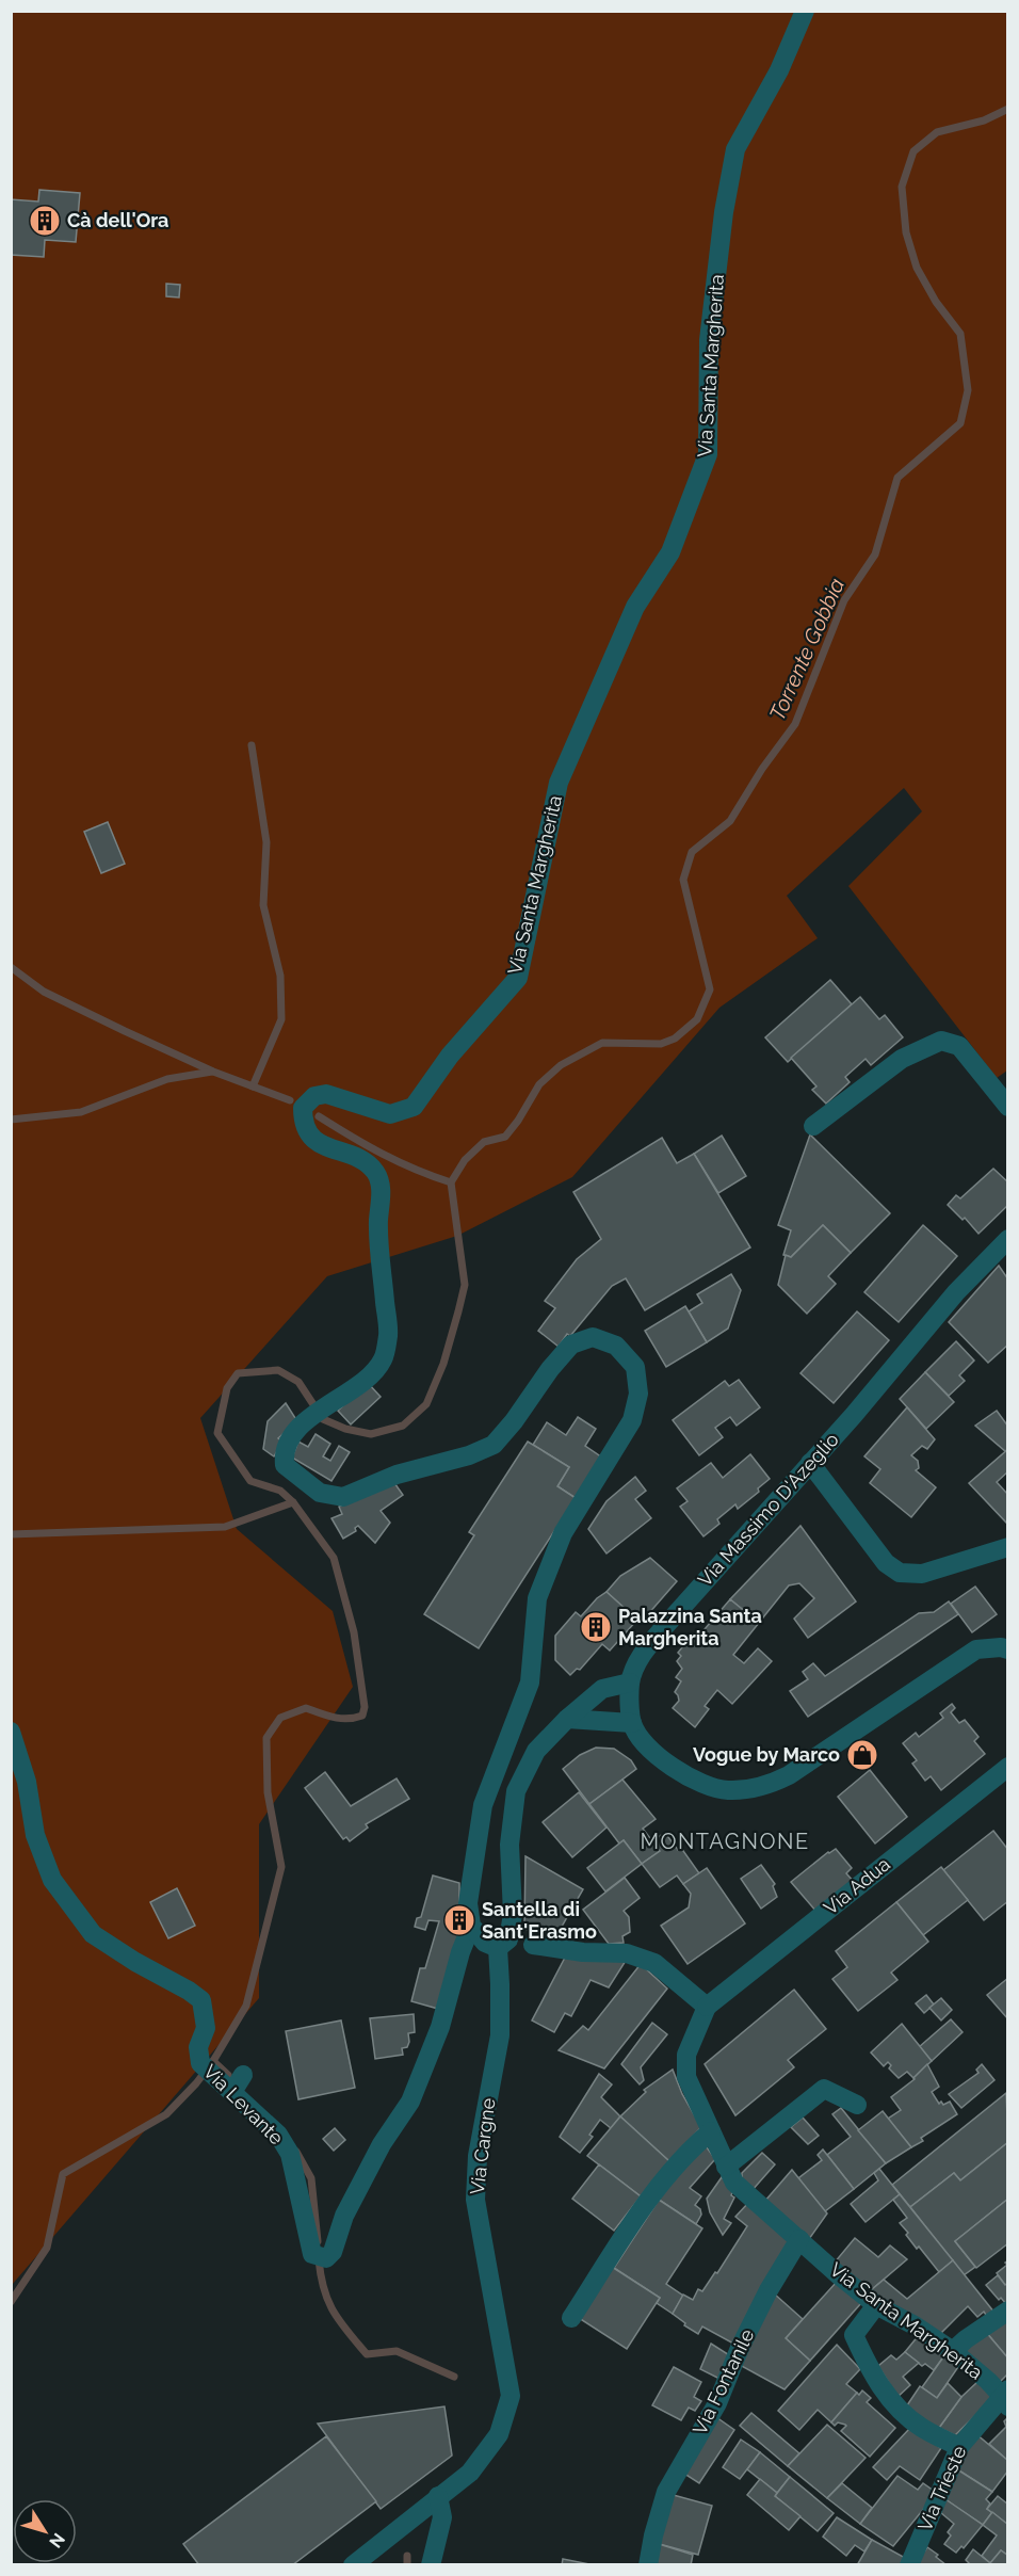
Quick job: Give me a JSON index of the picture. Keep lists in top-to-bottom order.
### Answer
{
  "streets": {
    "street": [
      "Via Santa Margherita",
      "Via Massimo D'Azeglio",
      "Via Adua",
      "Via Levante",
      "Via Cargne",
      "Via Fontanile",
      "Via Trieste"
    ]
  },
  "crossings": [
    ["Via Santa Margherita", "Via Adua"],
    ["Via Santa Margherita", "Via Levante"],
    ["Via Santa Margherita", "Via Fontanile"],
    ["Via Santa Margherita", "Via Trieste"]
  ],
  "districts": ["MONTAGNONE"],
  "water": ["Torrente Gobbia"],
  "places": {
    "building": ["Cà dell'Ora", "Palazzina Santa Margherita", "Santella di Sant'Erasmo"],
    "shop": ["Vogue by Marco"]
  },
  "north": "bottom right"
}
